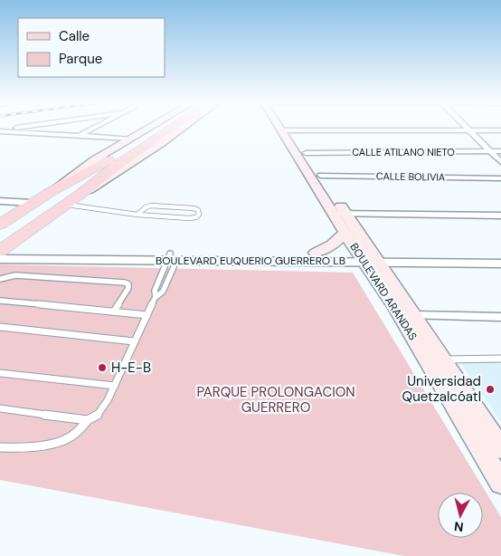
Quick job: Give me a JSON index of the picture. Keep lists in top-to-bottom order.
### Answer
{
  "streets": {
    "main road": ["BOULEVARD ARANDAS"],
    "street": ["CALLE ATILANO NIETO", "CALLE BOLIVIA", "BOULEVARD EUQUERIO GUERRERO LB"]
  },
  "crossings": [
    ["CALLE ATILANO NIETO", "BOULEVARD ARANDAS"],
    ["CALLE BOLIVIA", "BOULEVARD ARANDAS"],
    ["BOULEVARD EUQUERIO GUERRERO LB", "BOULEVARD ARANDAS"]
  ],
  "parks": ["PARQUE PROLONGACION GUERRERO"],
  "places": ["H-E-B", "Universidad Quetzalcóatl"],
  "legend": ["Calle", "Parque"],
  "north": "bottom"
}
